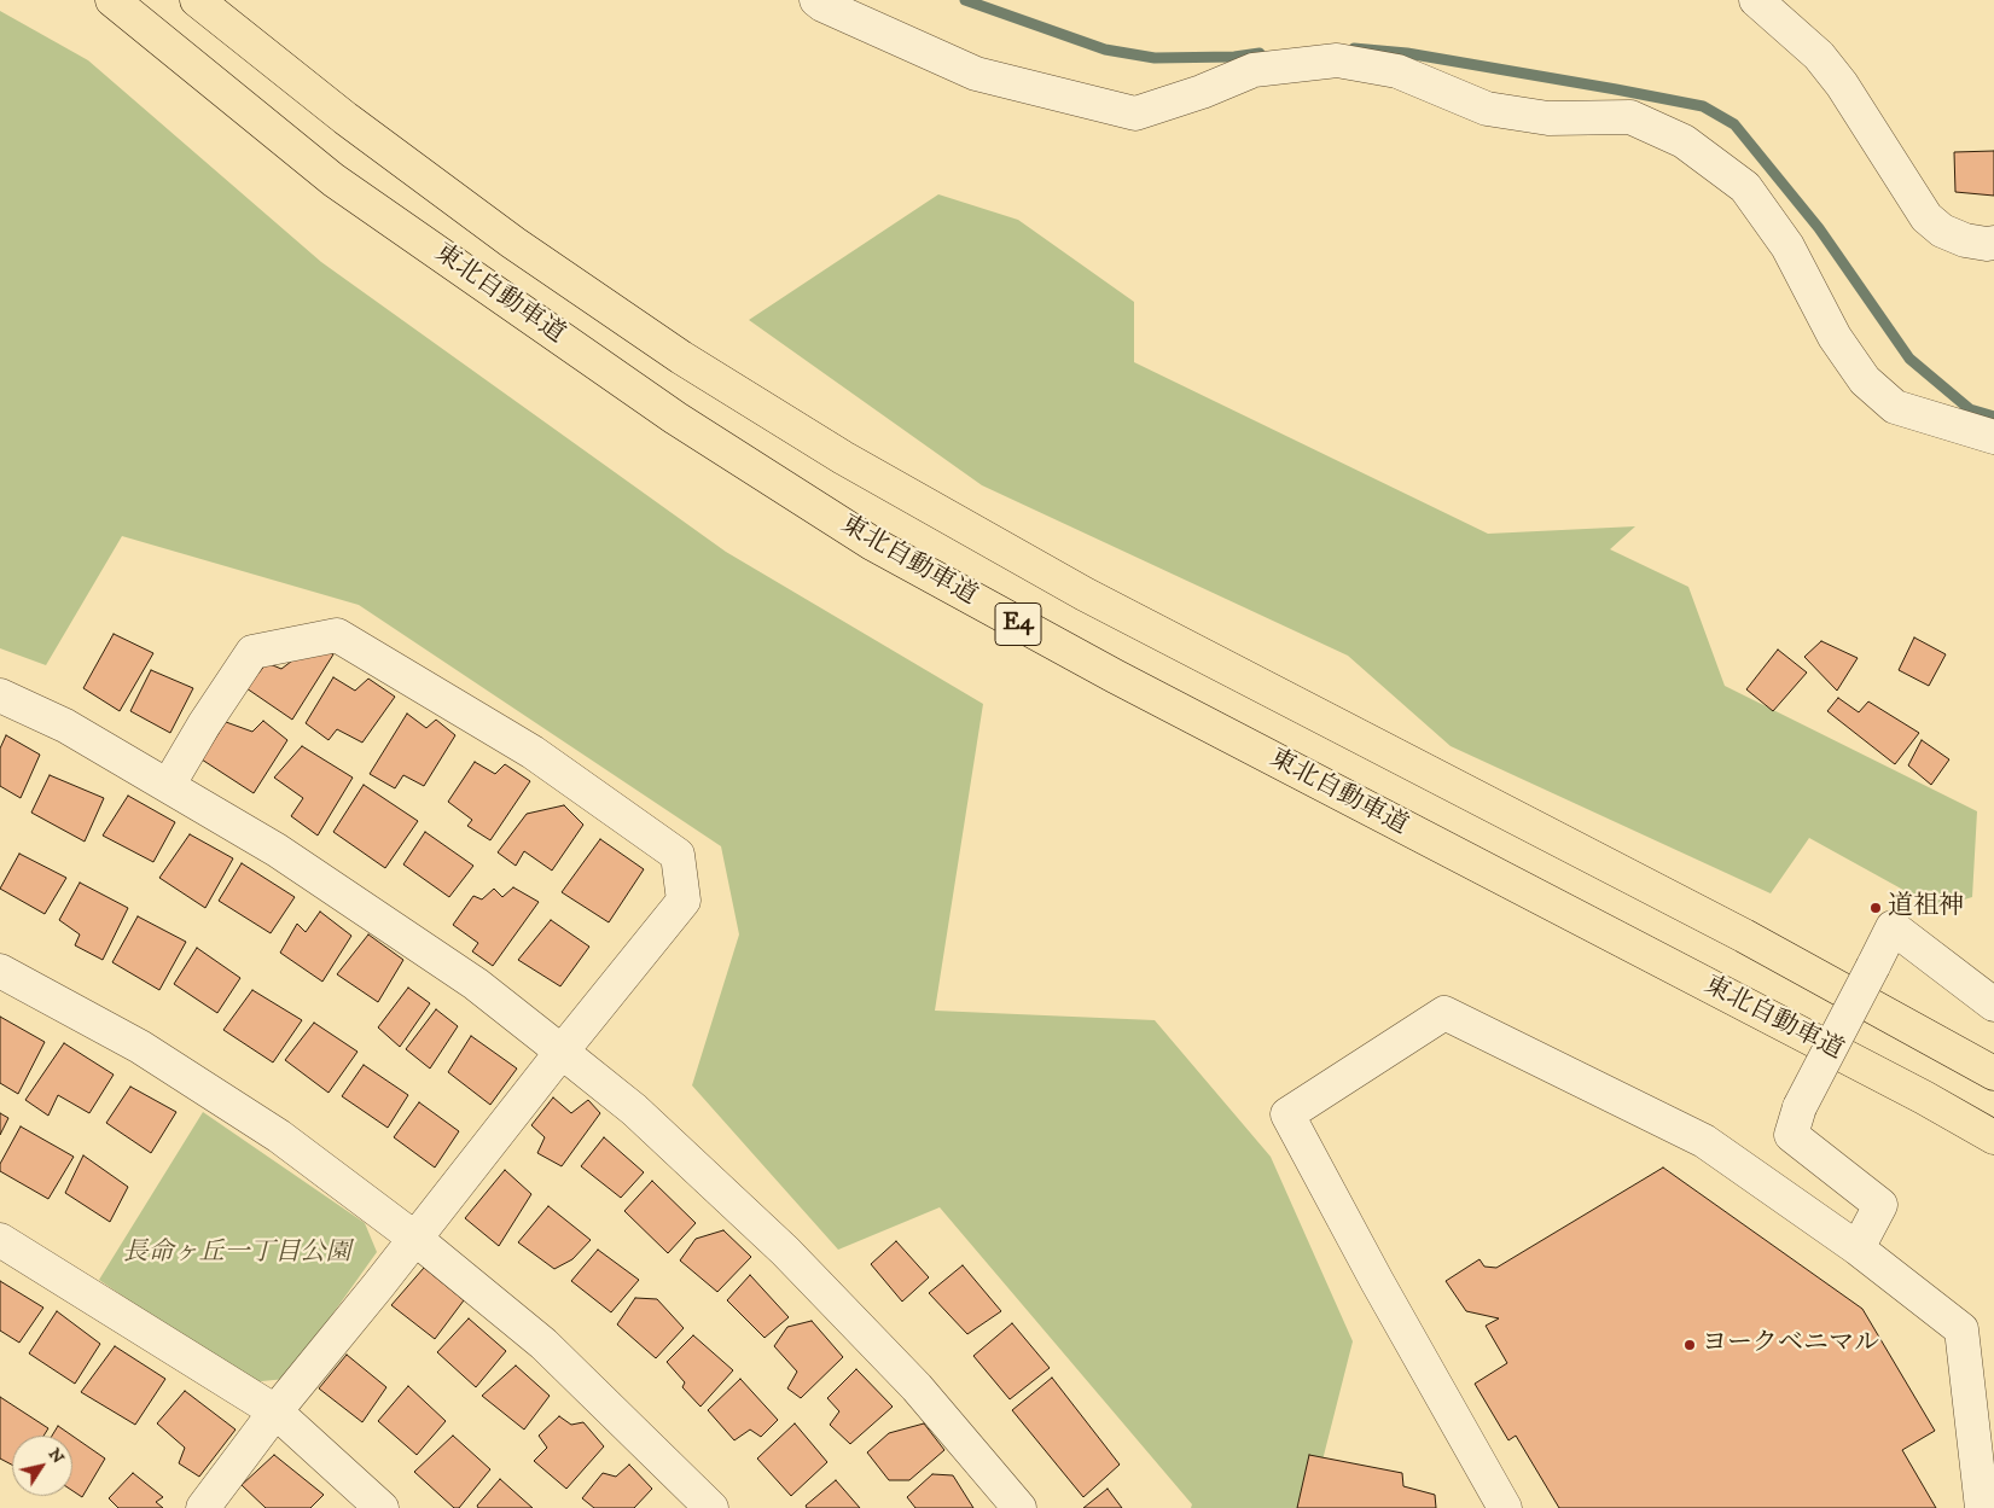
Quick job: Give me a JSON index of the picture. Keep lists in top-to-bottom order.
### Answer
{
  "streets": {
    "highway": ["東北自動車道", "E4"]
  },
  "parks": ["長命ヶ丘一丁目公園"],
  "places": ["道祖神", "ヨークベニマル"],
  "north": "top right"
}
